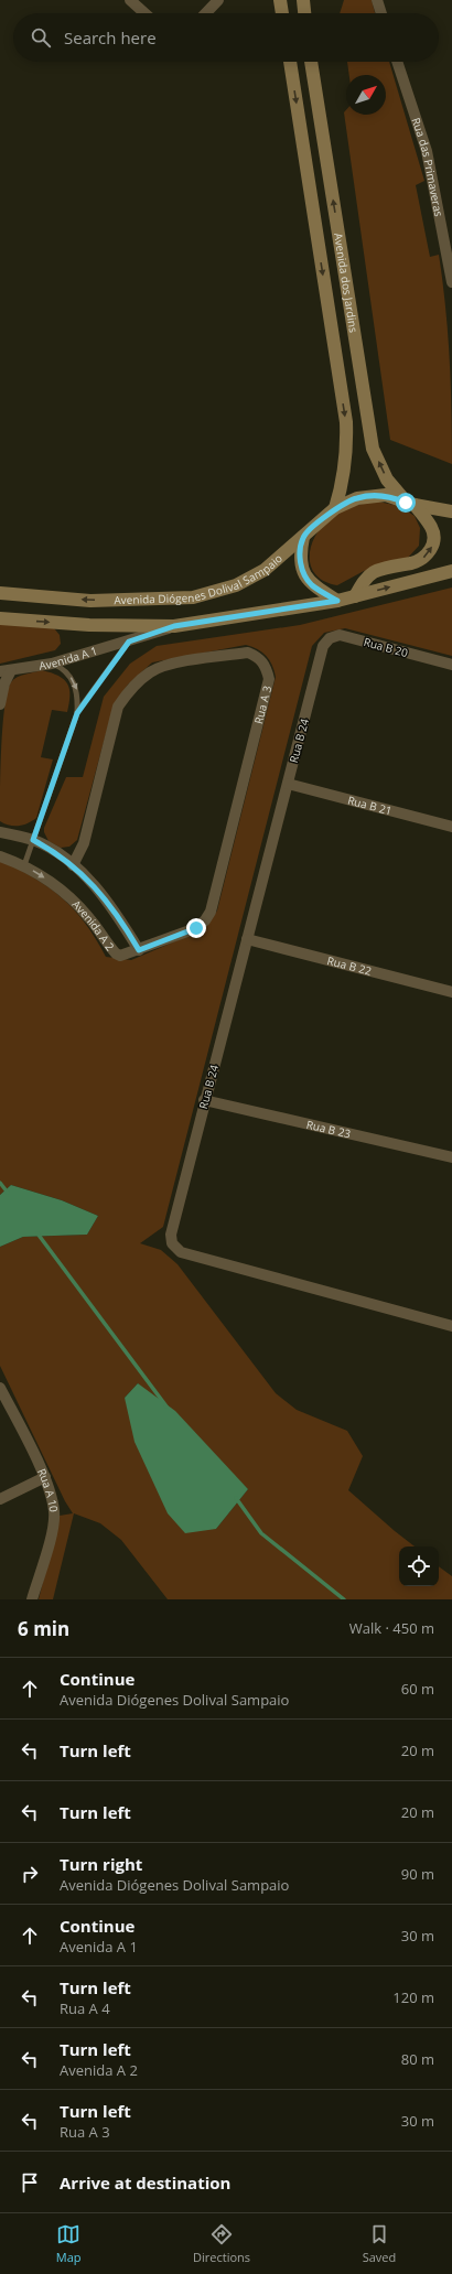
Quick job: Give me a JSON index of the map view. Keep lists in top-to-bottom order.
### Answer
{
  "streets": {
    "street": [
      "Rua das Primaveras",
      "Avenida dos Jardins",
      "Avenida Diógenes Dolival Sampaio",
      "Rua B 20",
      "Avenida A 1",
      "Rua A 3",
      "Rua B 24",
      "Rua B 21",
      "Avenida A 2",
      "Rua B 22",
      "Rua B 23",
      "Rua A 10"
    ]
  },
  "crossings": [
    ["Avenida dos Jardins", "Avenida Diógenes Dolival Sampaio"],
    ["Rua B 20", "Rua B 24"],
    ["Rua A 3", "Avenida A 2"],
    ["Rua B 24", "Rua B 21"],
    ["Rua B 24", "Rua B 22"],
    ["Rua B 24", "Rua B 23"]
  ],
  "north": "top right",
  "page": {
    "search": "Search here",
    "heading": ["6 min", "Walk · 450 m"],
    "list": [
      ["Continue", "Avenida Diógenes Dolival Sampaio", "60 m"],
      ["Turn left", "20 m"],
      ["Turn left", "20 m"],
      ["Turn right", "Avenida Diógenes Dolival Sampaio", "90 m"],
      ["Continue", "Avenida A 1", "30 m"],
      ["Turn left", "Rua A 4", "120 m"],
      ["Turn left", "Avenida A 2", "80 m"],
      ["Turn left", "Rua A 3", "30 m"],
      "Arrive at destination"
    ],
    "nav": ["Map", "Directions", "Saved"]
  }
}
